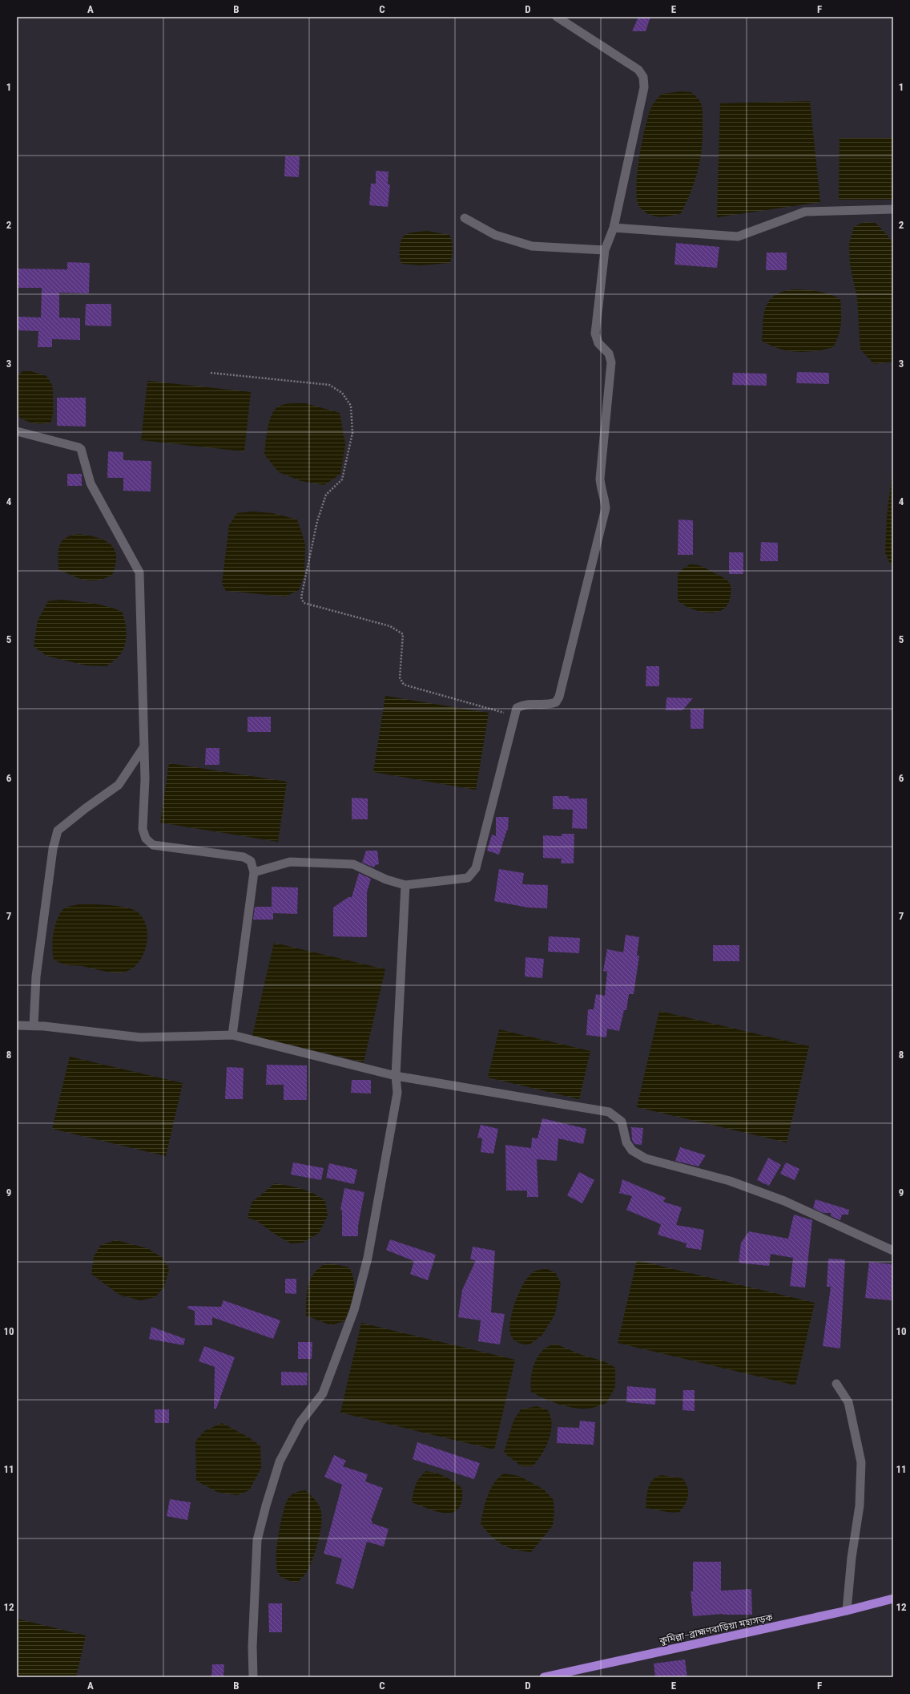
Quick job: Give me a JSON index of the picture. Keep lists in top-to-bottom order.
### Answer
{
  "streets": {
    "highway": ["কুমিল্লা–ব্রাহ্মণবাড়িয়া মহাসড়ক"]
  },
  "grid": {
    "columns": [
      "A",
      "B",
      "C",
      "D",
      "E",
      "F"
    ],
    "rows": [
      "1",
      "2",
      "3",
      "4",
      "5",
      "6",
      "7",
      "8",
      "9",
      "10",
      "11",
      "12"
    ]
  }
}
